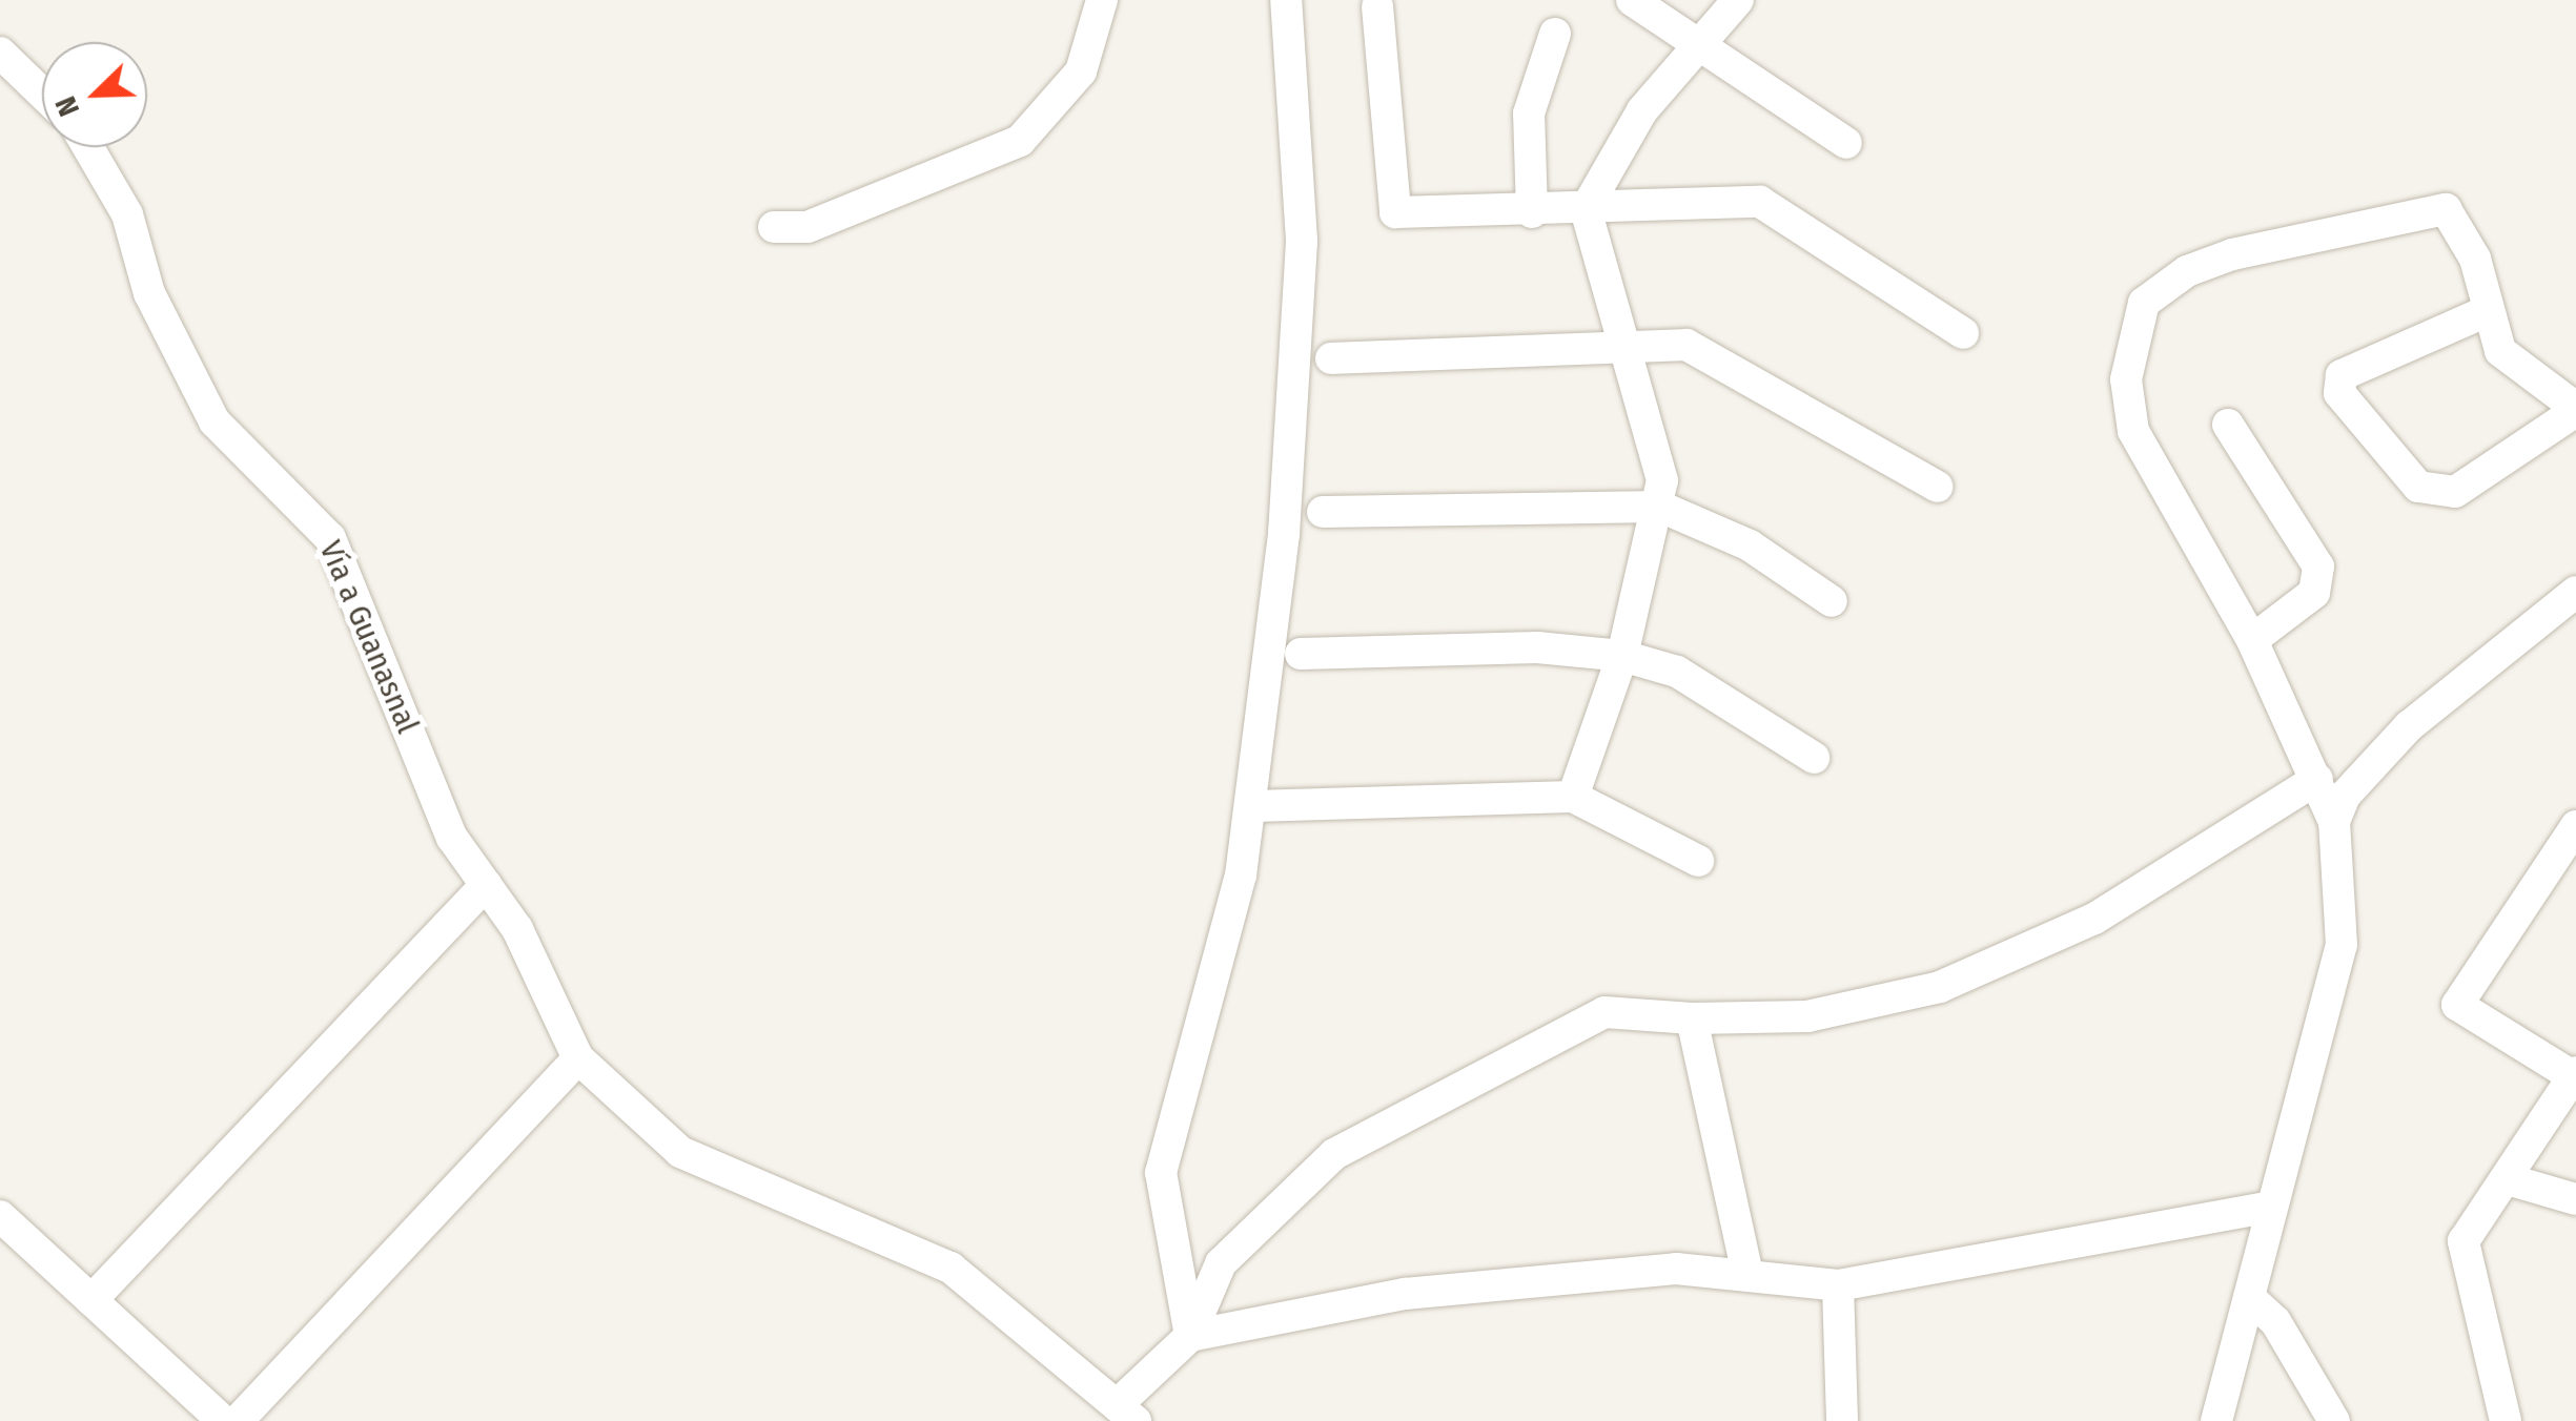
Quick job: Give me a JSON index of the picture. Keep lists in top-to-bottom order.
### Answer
{
  "streets": {
    "street": ["Vía a Guanasnal"]
  },
  "north": "bottom left"
}
